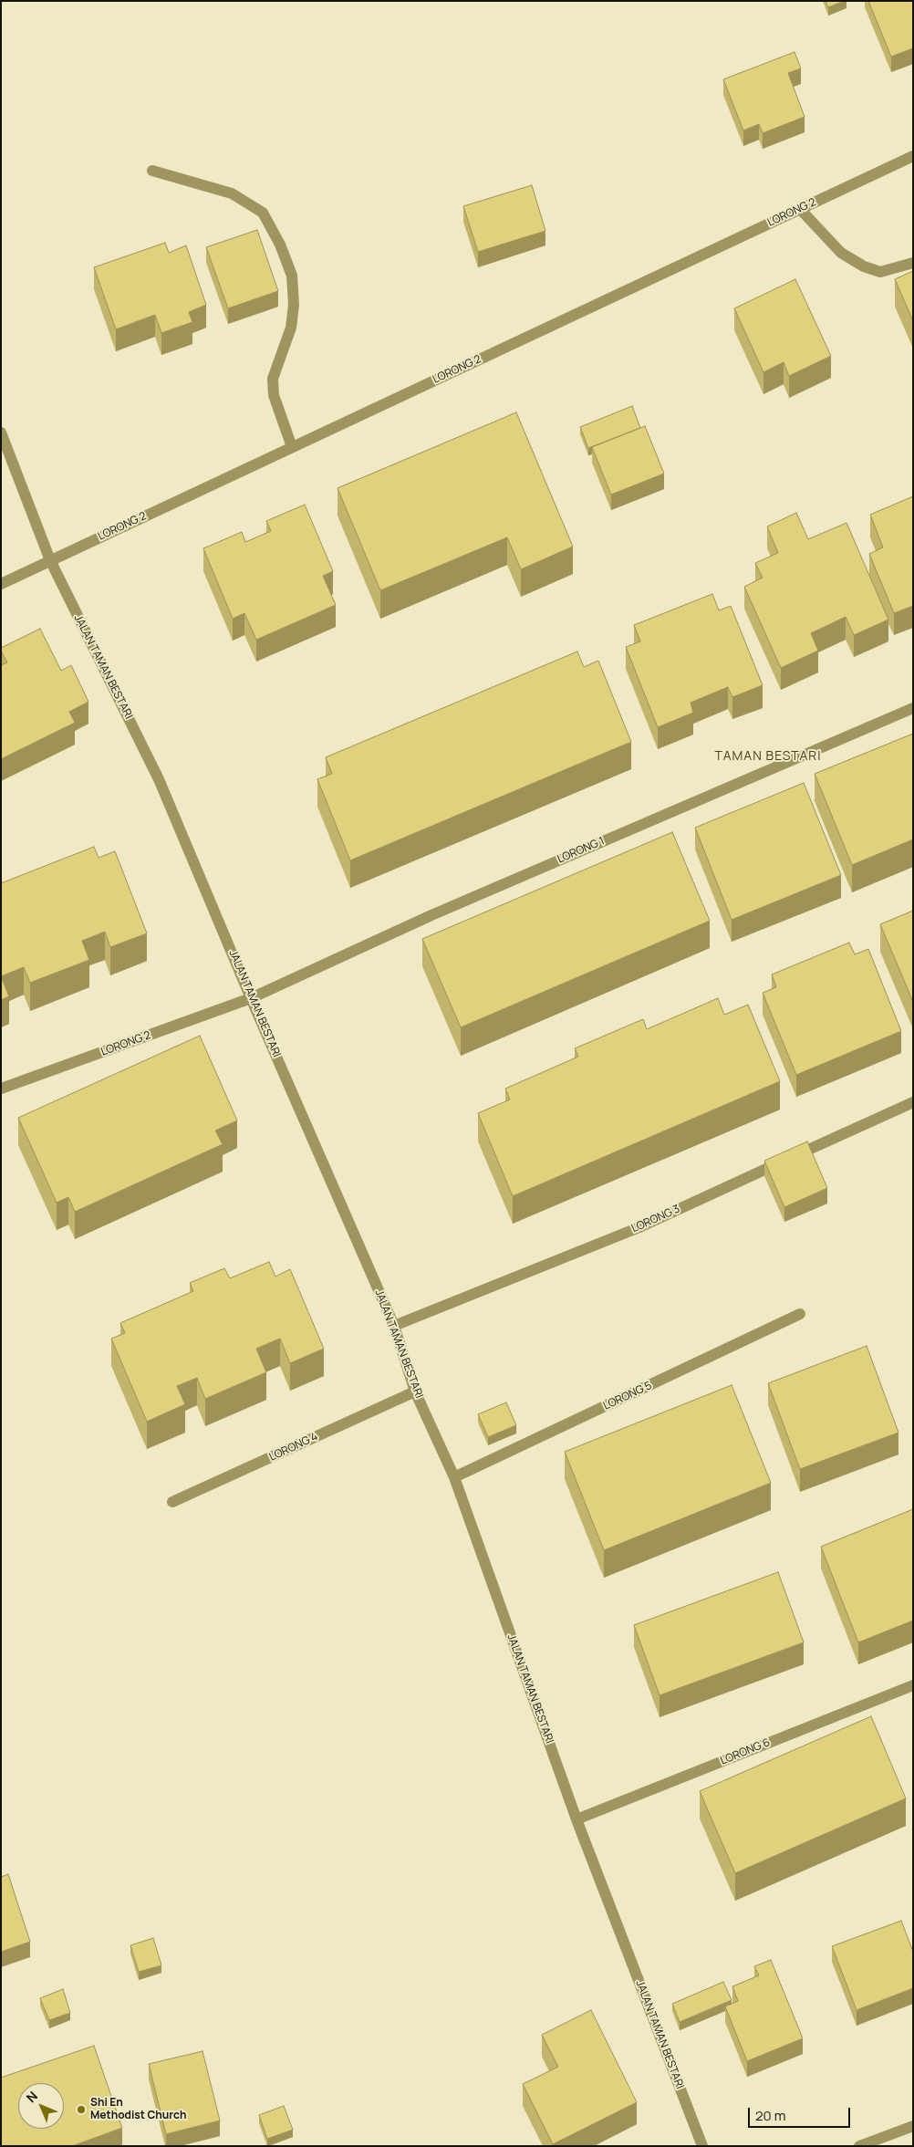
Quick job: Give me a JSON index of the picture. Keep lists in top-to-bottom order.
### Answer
{
  "streets": {
    "street": [
      "LORONG 2",
      "JALAN TAMAN BESTARI",
      "LORONG 1",
      "LORONG 3",
      "LORONG 5",
      "LORONG 4",
      "LORONG 6"
    ]
  },
  "crossings": [
    ["LORONG 2", "JALAN TAMAN BESTARI"],
    ["LORONG 2", "LORONG 1"],
    ["JALAN TAMAN BESTARI", "LORONG 1"],
    ["JALAN TAMAN BESTARI", "LORONG 3"],
    ["JALAN TAMAN BESTARI", "LORONG 5"],
    ["JALAN TAMAN BESTARI", "LORONG 4"],
    ["JALAN TAMAN BESTARI", "LORONG 6"]
  ],
  "districts": ["TAMAN BESTARI"],
  "places": ["Shi En Methodist Church"],
  "scale_bar": "20 m",
  "north": "top left"
}
